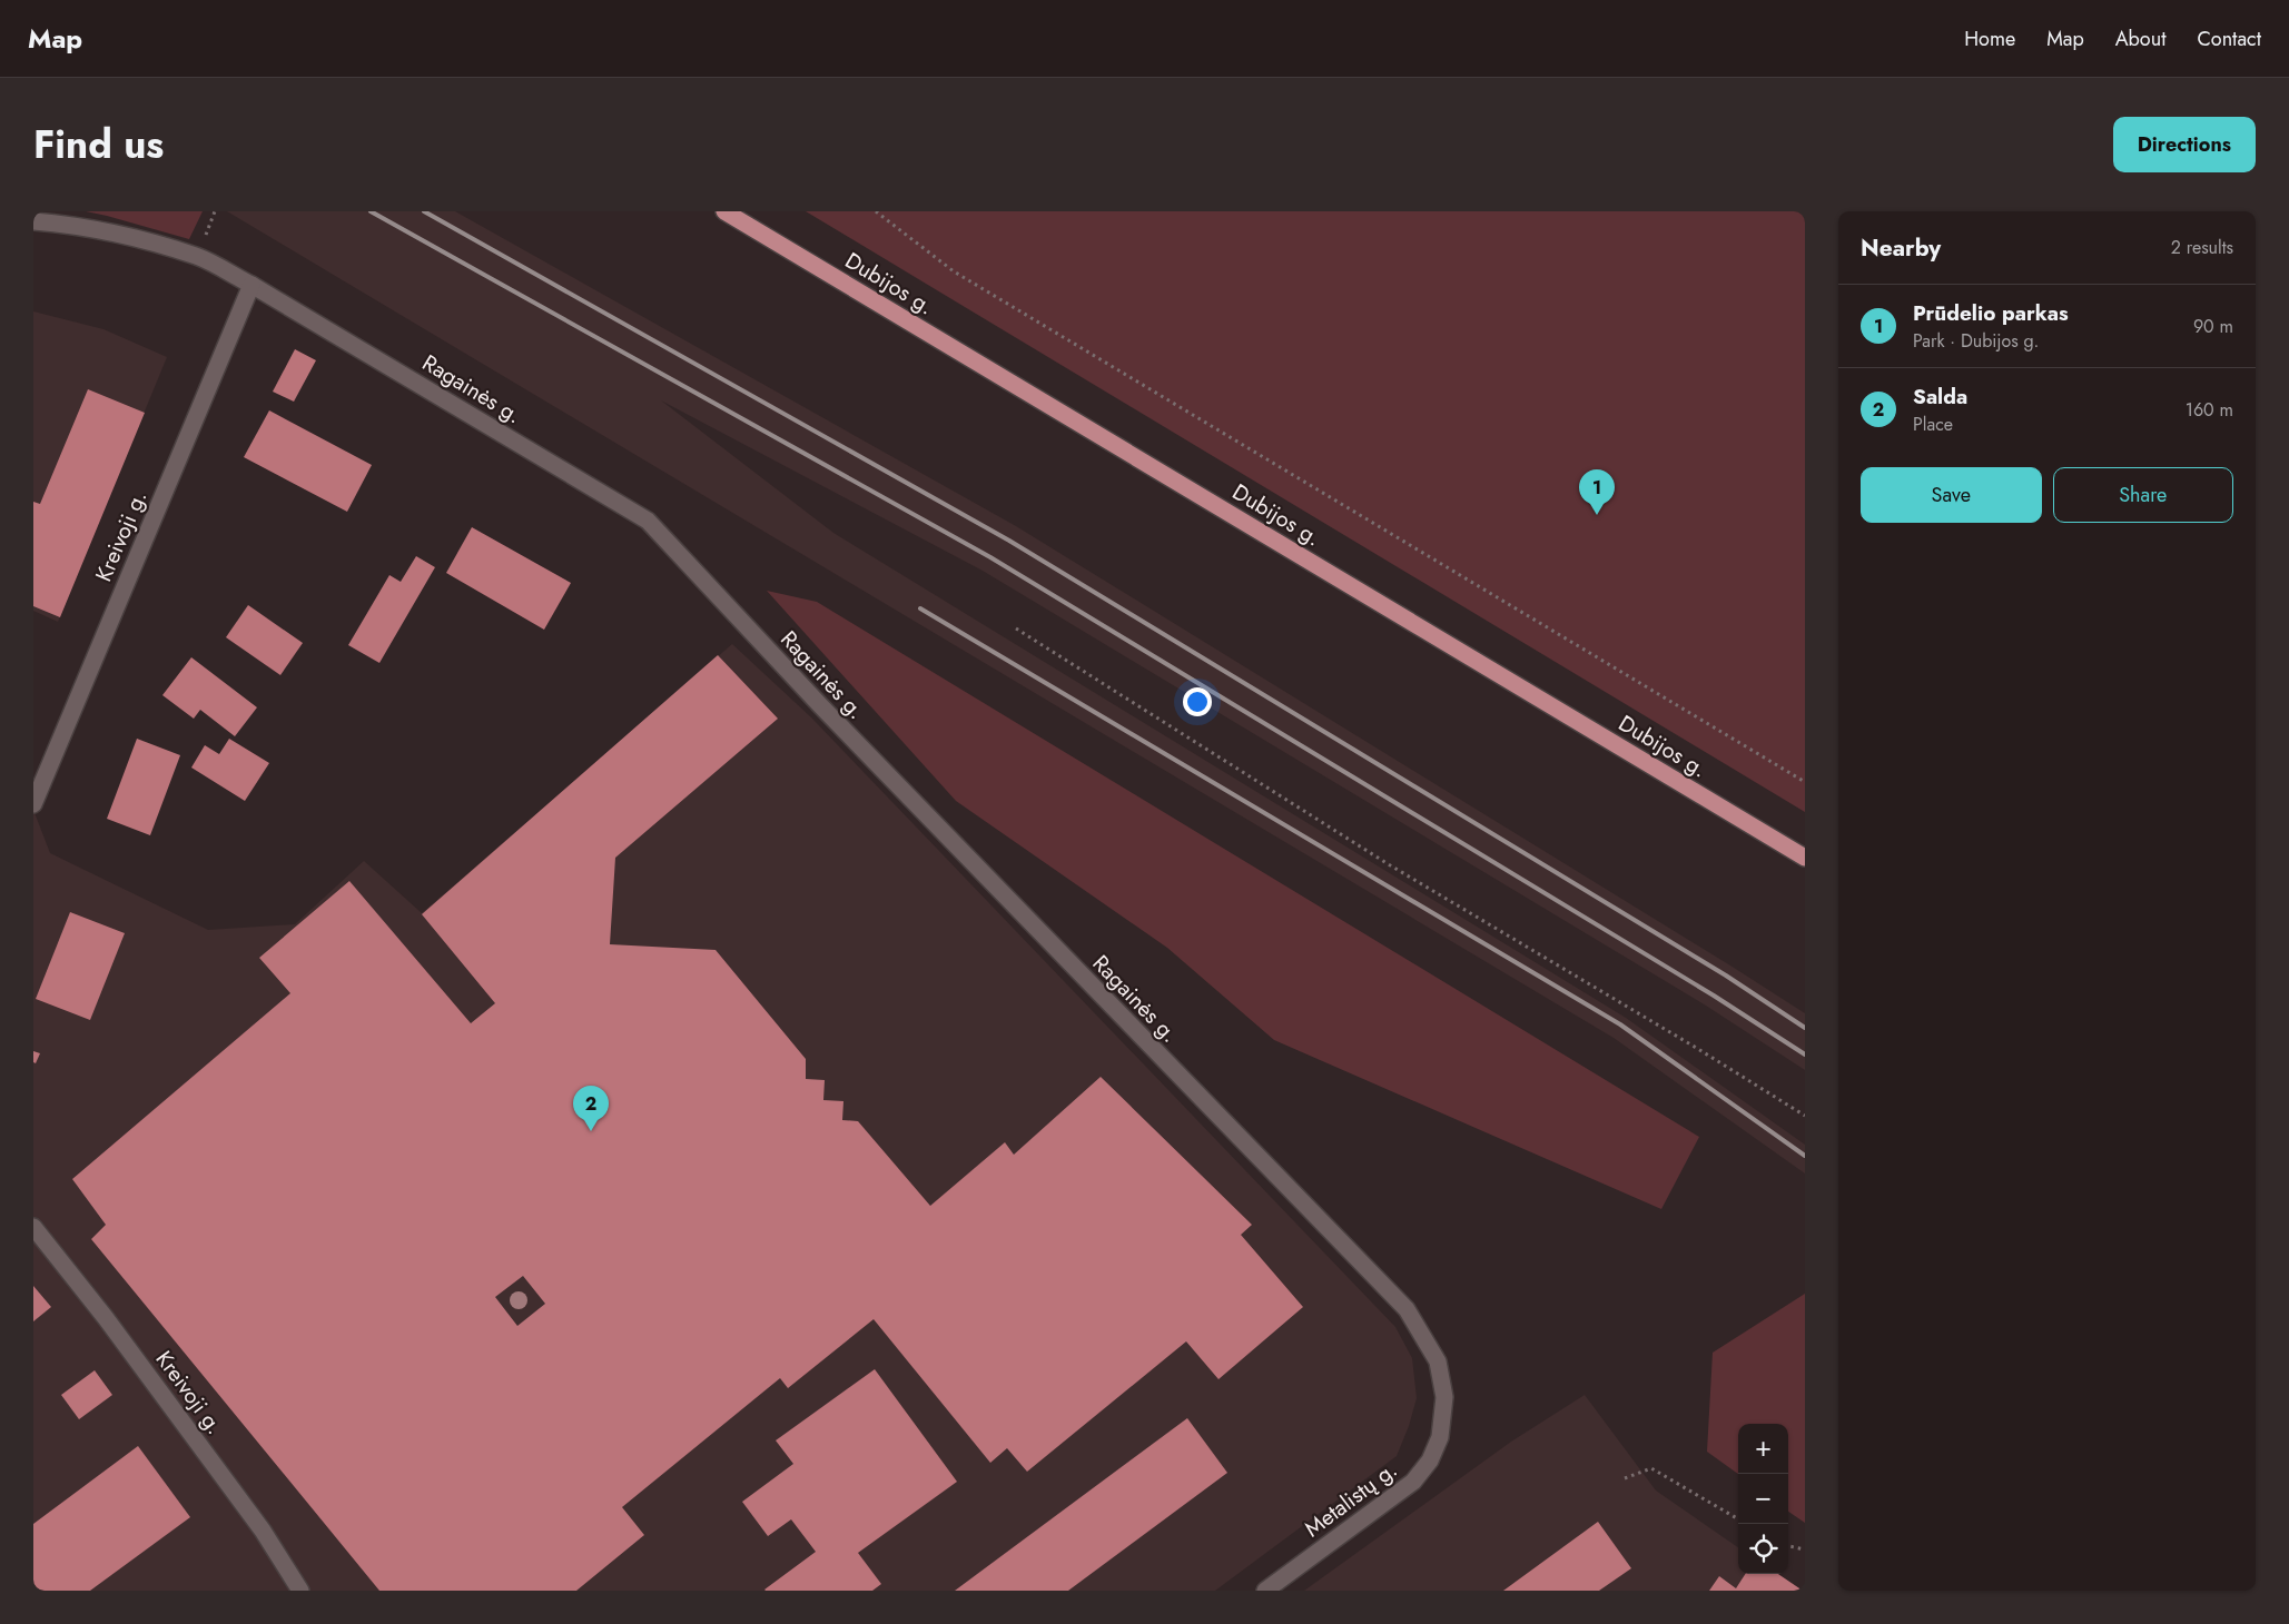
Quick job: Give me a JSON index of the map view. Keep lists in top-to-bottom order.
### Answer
{
  "streets": {
    "main road": ["Dubijos g."],
    "street": ["Ragainės g.", "Kreivoji g.", "Metalistų g."]
  },
  "crossings": [
    ["Ragainės g.", "Kreivoji g."],
    ["Ragainės g.", "Metalistų g."]
  ],
  "page": {
    "header": "Map",
    "nav": [
      "Home",
      "Map",
      "About",
      "Contact"
    ],
    "title": "Find us",
    "buttons": [
      "Directions",
      ["Save", "Share"]
    ],
    "heading": ["Nearby", "2 results"],
    "list": [
      {
        "mark": "1",
        "name": "Prūdelio parkas",
        "note": "Park · Dubijos g.",
        "value": "90 m"
      },
      {
        "mark": "2",
        "name": "Salda",
        "note": "Place",
        "value": "160 m"
      }
    ],
    "pins": ["1", "2"],
    "map_buttons": ["+", "−"]
  }
}
